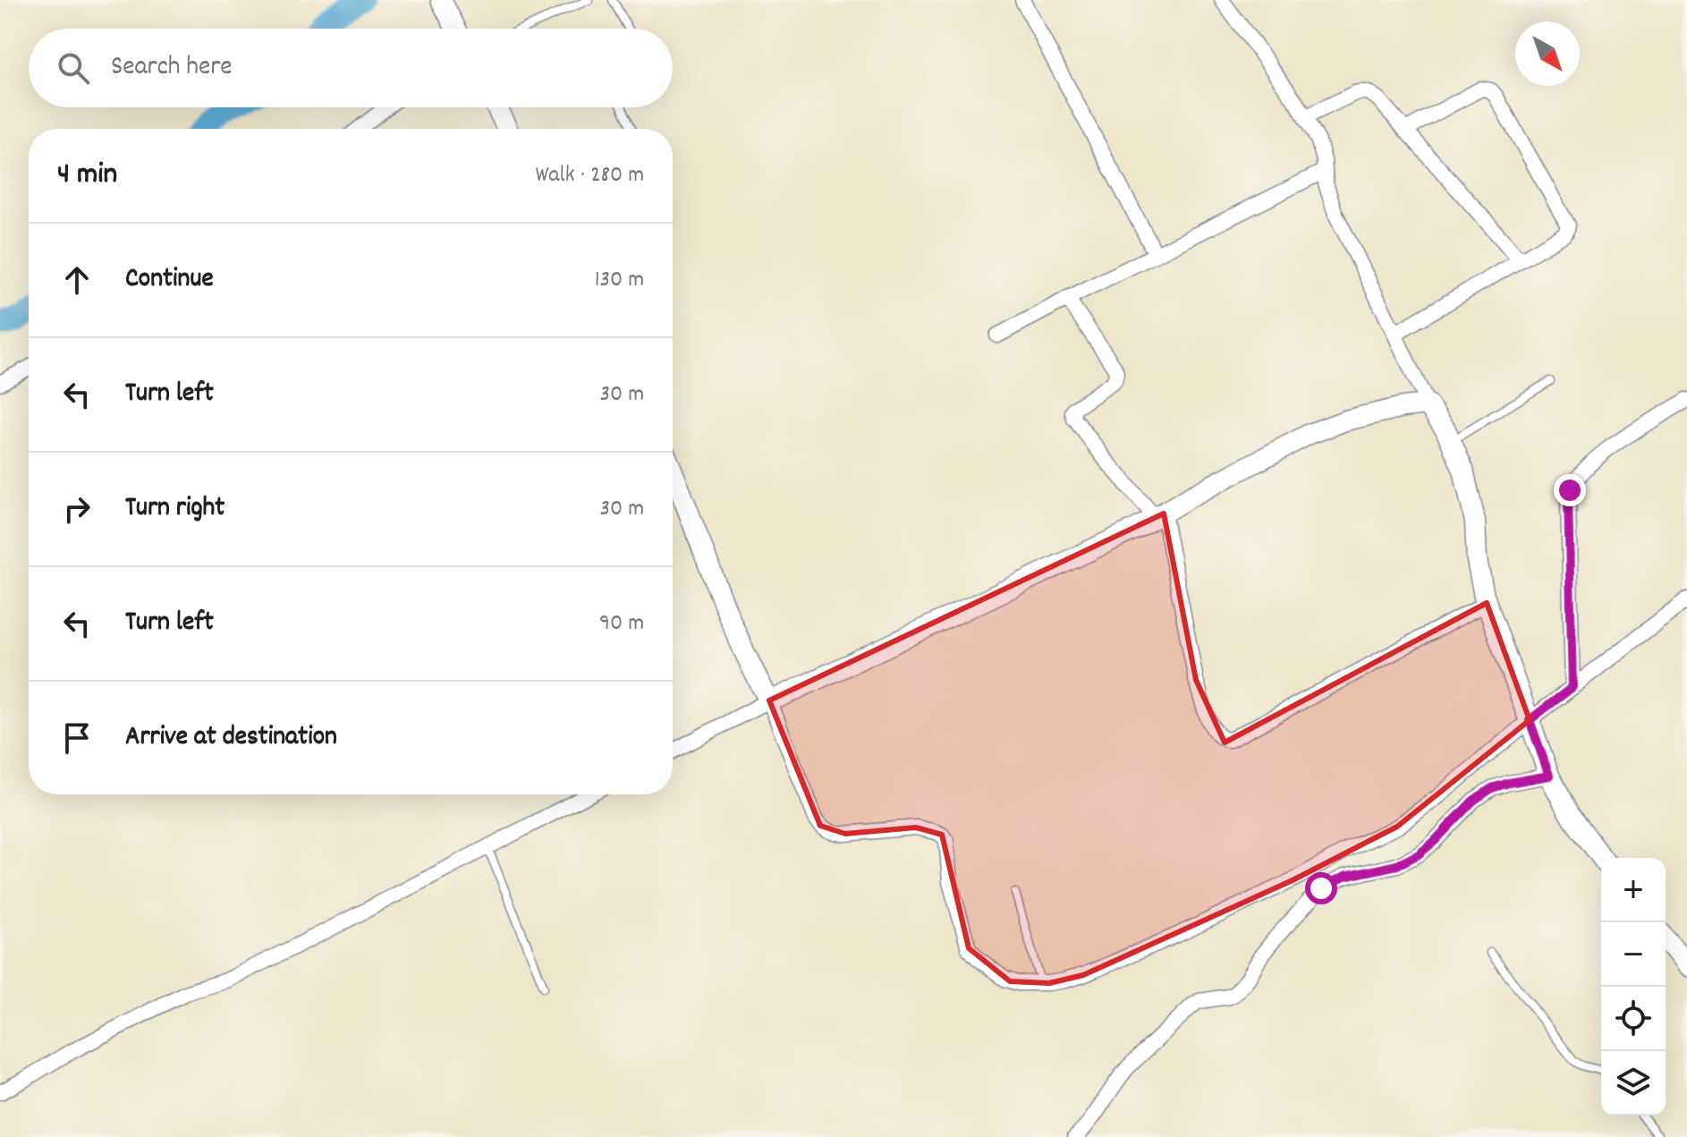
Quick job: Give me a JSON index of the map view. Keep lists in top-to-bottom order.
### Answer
{
  "north": "bottom right",
  "page": {
    "search": "Search here",
    "heading": ["4 min", "Walk · 280 m"],
    "list": [
      ["Continue", "130 m"],
      ["Turn left", "30 m"],
      ["Turn right", "30 m"],
      ["Turn left", "90 m"],
      "Arrive at destination"
    ],
    "map_buttons": ["+", "−"]
  }
}
